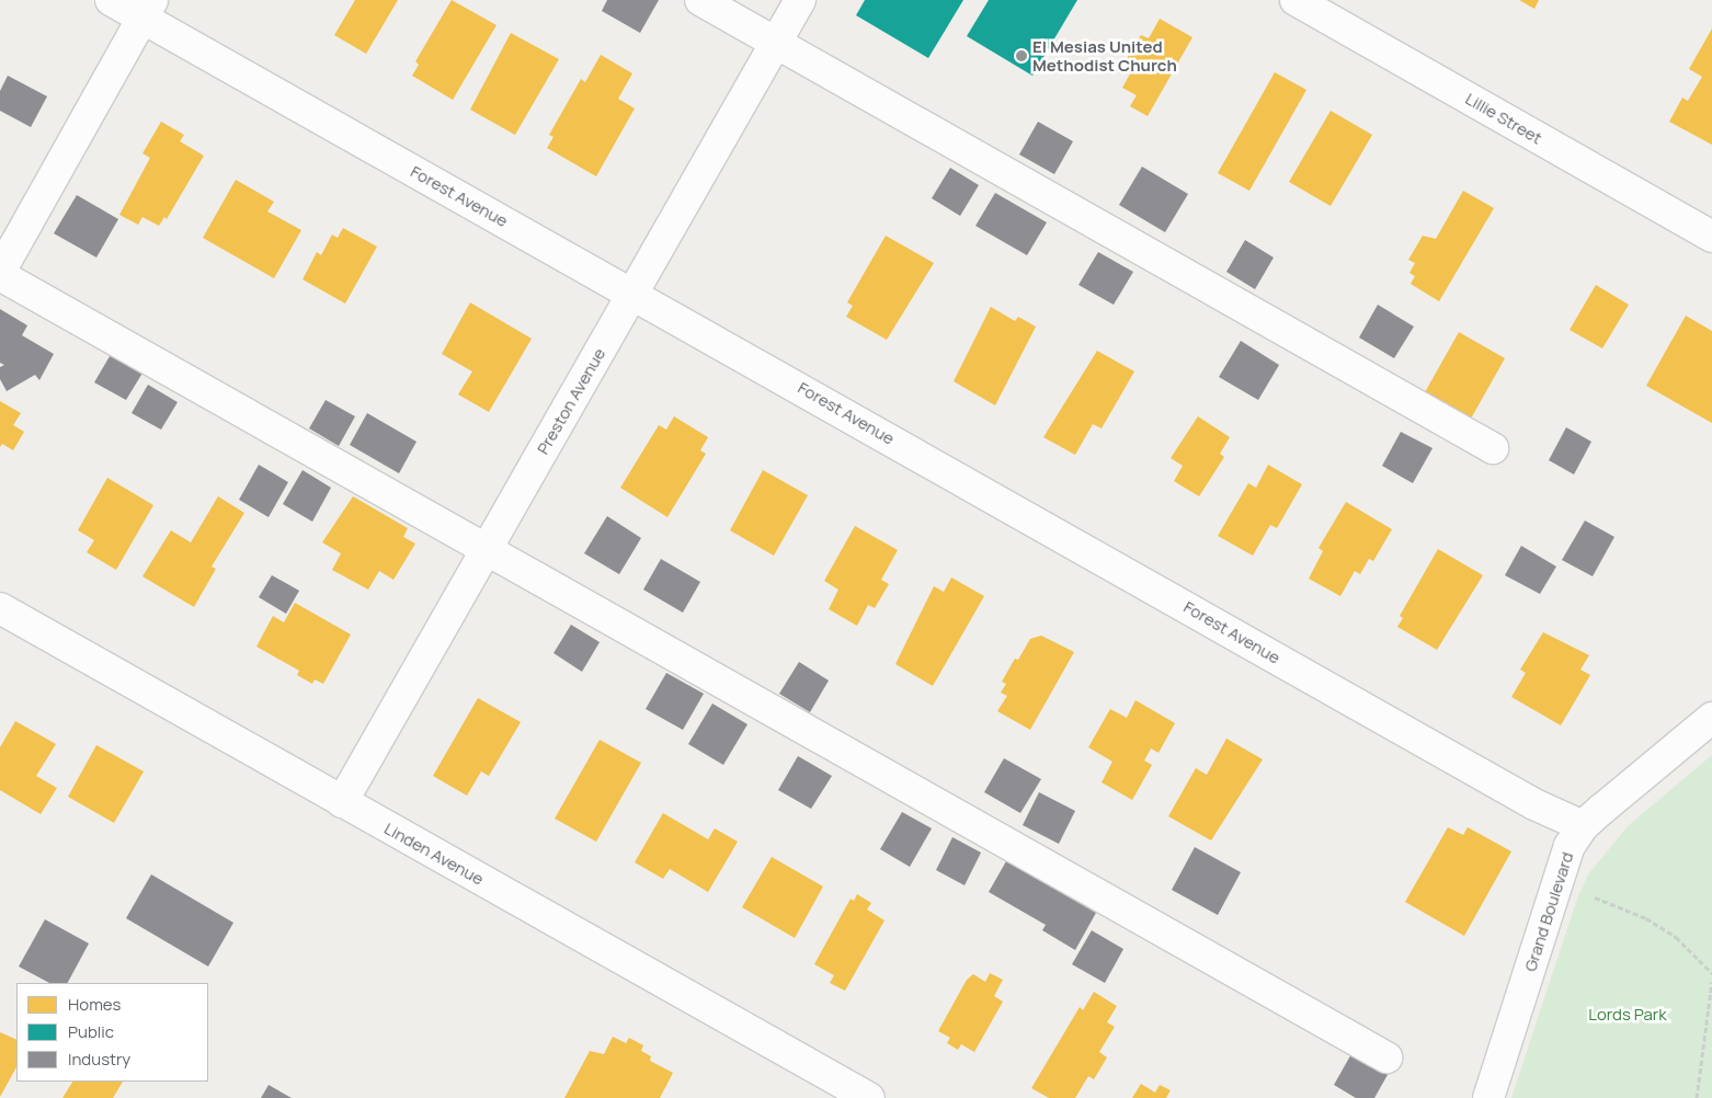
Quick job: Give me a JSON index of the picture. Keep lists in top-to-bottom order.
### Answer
{
  "streets": {
    "street": [
      "Lillie Street",
      "Forest Avenue",
      "Preston Avenue",
      "Linden Avenue",
      "Grand Boulevard"
    ]
  },
  "crossings": [
    ["Forest Avenue", "Preston Avenue"],
    ["Forest Avenue", "Grand Boulevard"],
    ["Preston Avenue", "Linden Avenue"]
  ],
  "parks": ["Lords Park"],
  "places": ["El Mesias United Methodist Church"],
  "legend": ["Homes", "Public", "Industry"]
}
